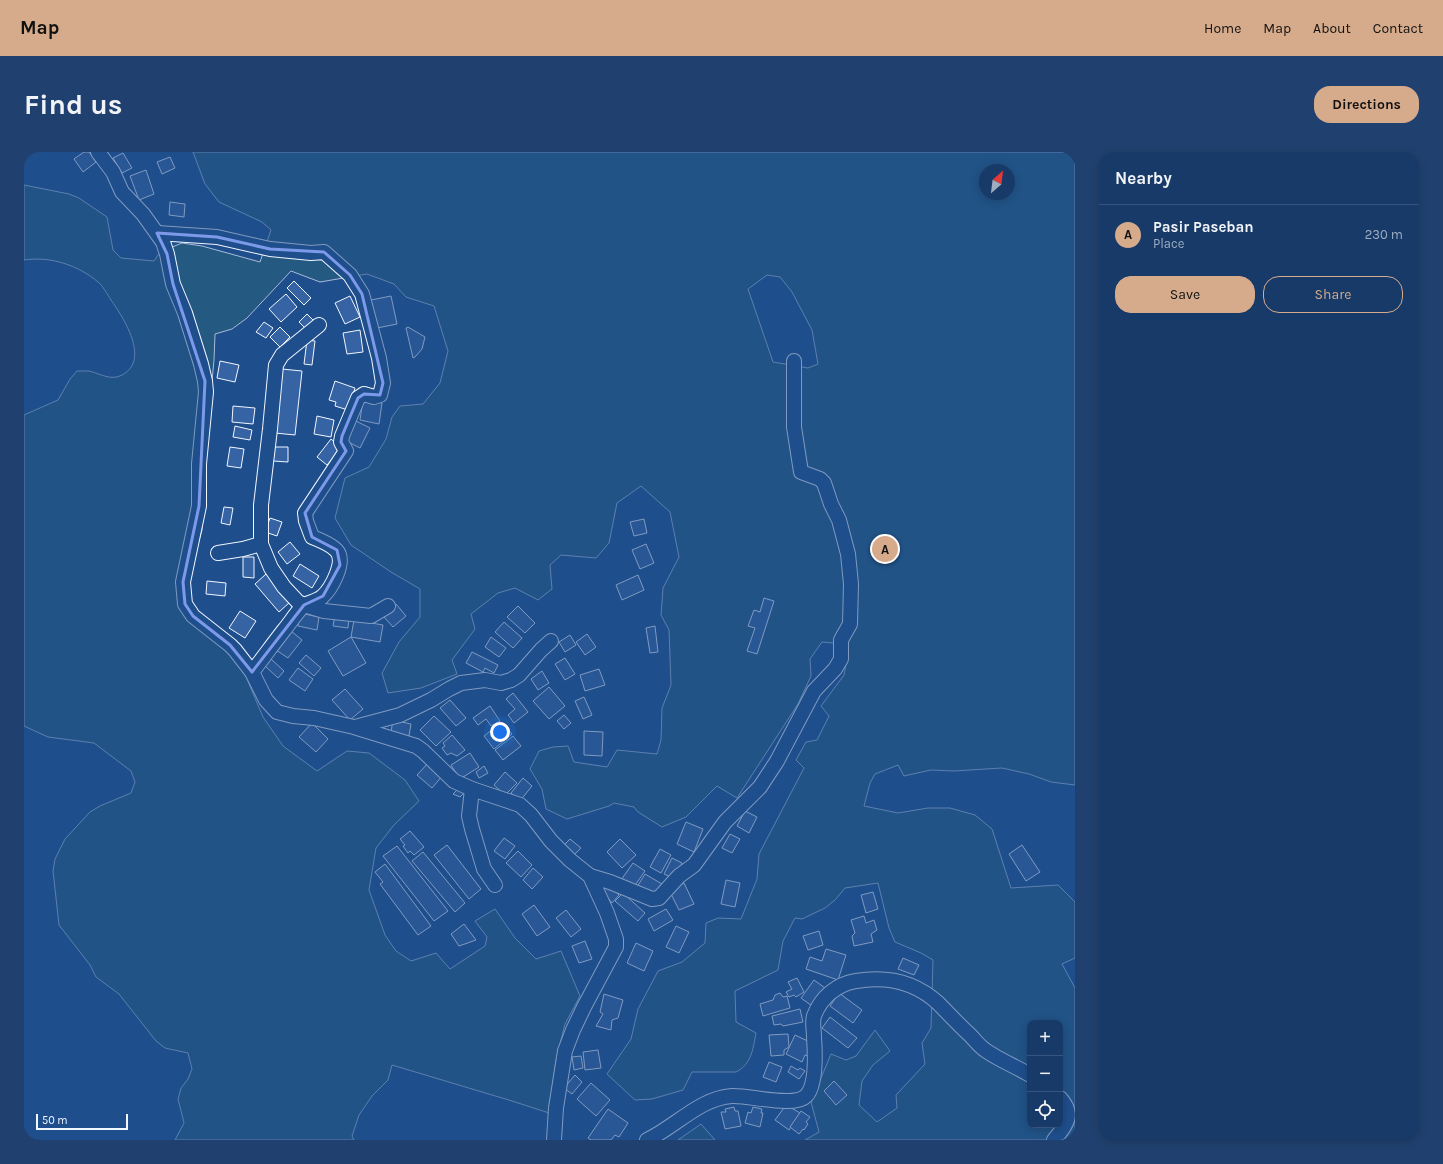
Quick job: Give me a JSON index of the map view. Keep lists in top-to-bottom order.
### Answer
{
  "scale_bar": "50 m",
  "north": "top right",
  "page": {
    "header": "Map",
    "nav": [
      "Home",
      "Map",
      "About",
      "Contact"
    ],
    "buttons": [
      "Directions",
      ["Save", "Share"]
    ],
    "title": "Find us",
    "heading": "Nearby",
    "list": [
      {
        "mark": "A",
        "name": "Pasir Paseban",
        "note": "Place",
        "value": "230 m"
      }
    ],
    "pins": "A",
    "map_buttons": ["+", "−"],
    "scale": "50 m"
  }
}
